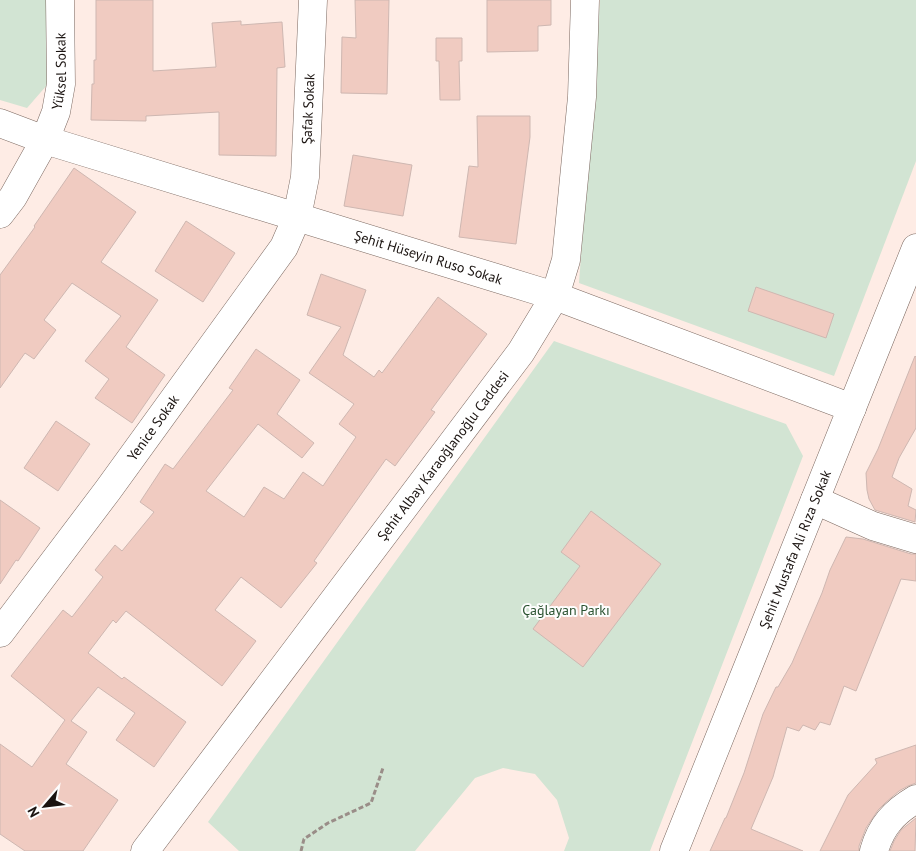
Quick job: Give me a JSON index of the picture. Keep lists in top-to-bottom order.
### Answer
{
  "streets": {
    "street": [
      "Yüksel Sokak",
      "Şafak Sokak",
      "Şehit Hüseyin Ruso Sokak",
      "Yenice Sokak",
      "Şehit Albay Karaoğlanoğlu Caddesi",
      "Şehit Mustafa Ali Rıza Sokak"
    ]
  },
  "crossings": [
    ["Yüksel Sokak", "Şehit Hüseyin Ruso Sokak"],
    ["Şafak Sokak", "Şehit Hüseyin Ruso Sokak"],
    ["Şafak Sokak", "Yenice Sokak"],
    ["Şehit Hüseyin Ruso Sokak", "Yenice Sokak"],
    ["Şehit Hüseyin Ruso Sokak", "Şehit Albay Karaoğlanoğlu Caddesi"],
    ["Şehit Hüseyin Ruso Sokak", "Şehit Mustafa Ali Rıza Sokak"]
  ],
  "parks": ["Çağlayan Parkı"],
  "north": "bottom left"
}
